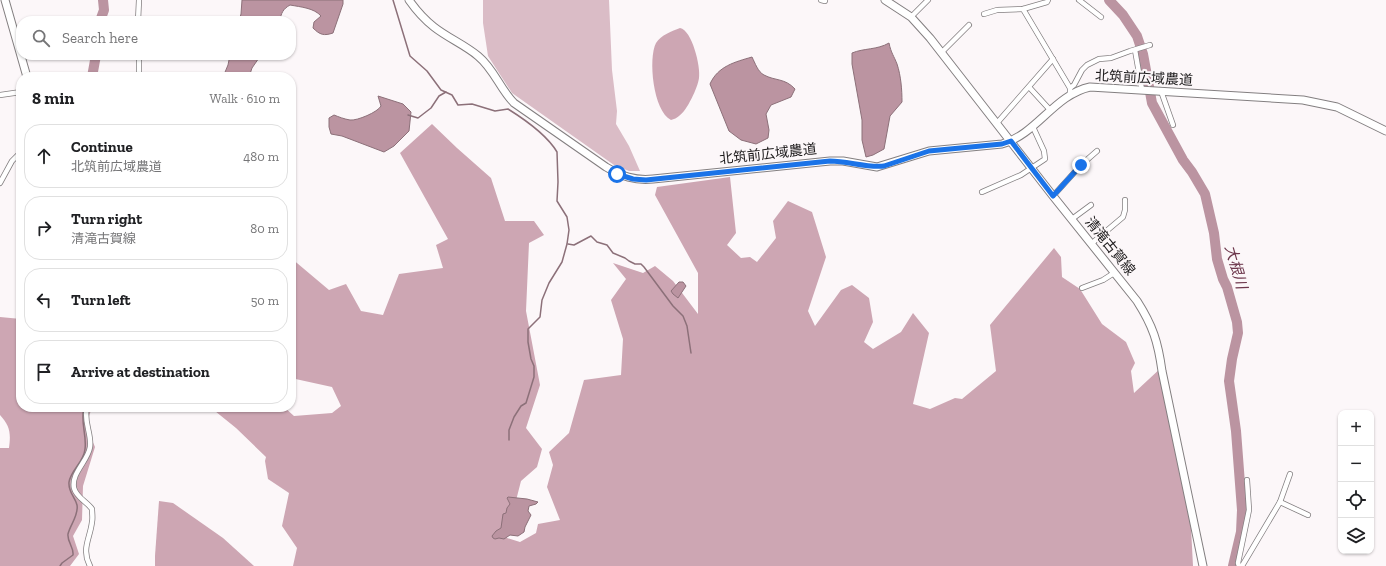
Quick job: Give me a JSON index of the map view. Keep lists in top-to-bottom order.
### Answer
{
  "streets": {
    "street": ["北筑前広域農道", "清滝古賀線"]
  },
  "crossings": [
    ["北筑前広域農道", "清滝古賀線"]
  ],
  "water": ["大根川"],
  "page": {
    "search": "Search here",
    "heading": ["8 min", "Walk · 610 m"],
    "list": [
      ["Continue", "北筑前広域農道", "480 m"],
      ["Turn right", "清滝古賀線", "80 m"],
      ["Turn left", "50 m"],
      "Arrive at destination"
    ],
    "map_buttons": ["+", "−"]
  }
}
